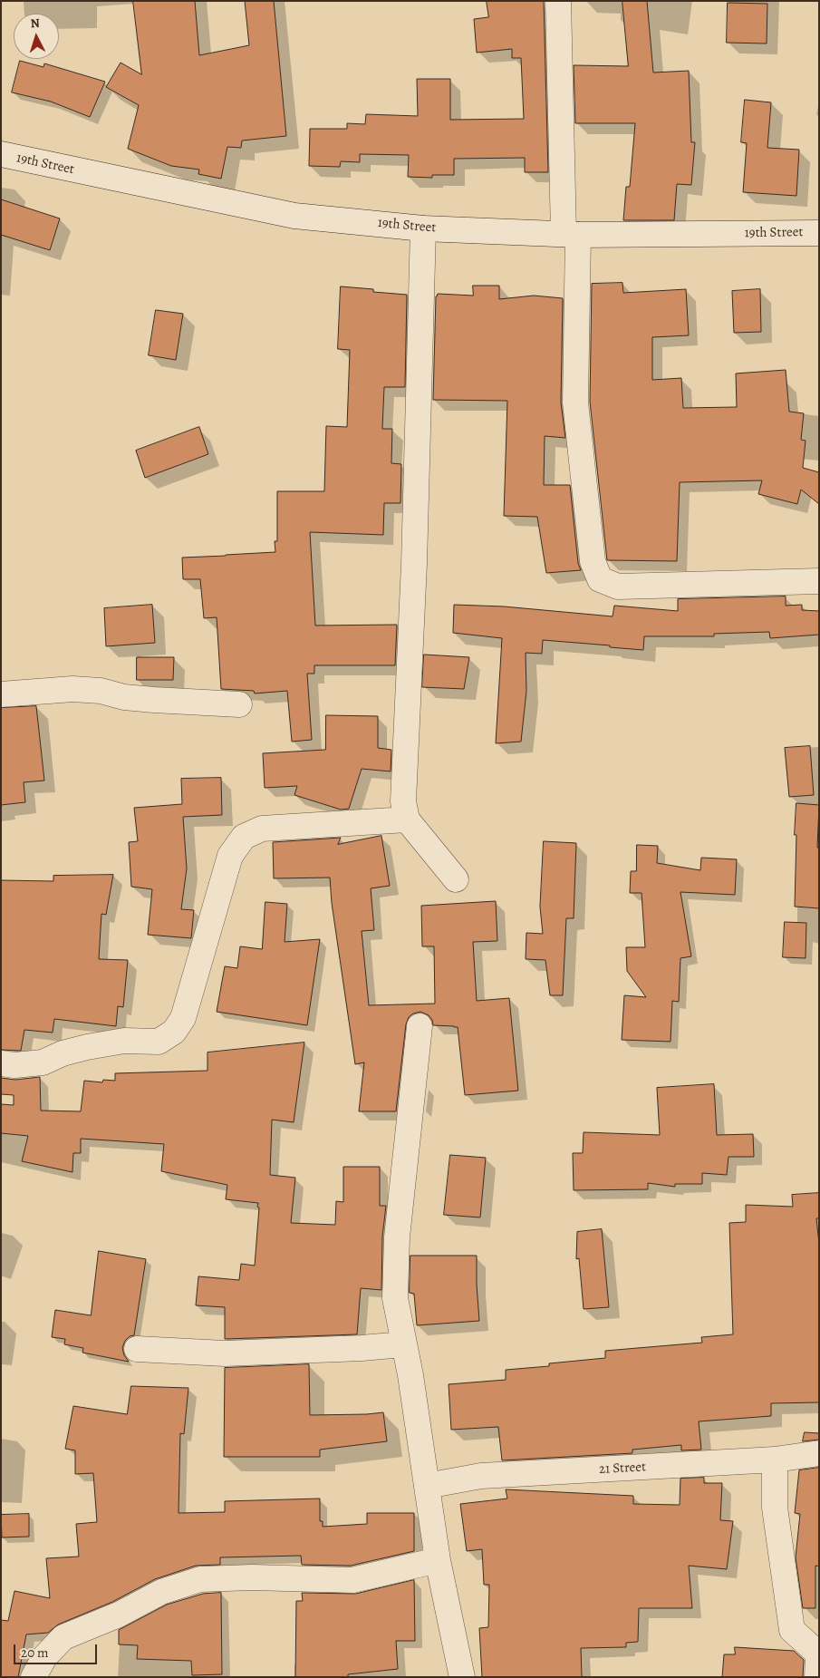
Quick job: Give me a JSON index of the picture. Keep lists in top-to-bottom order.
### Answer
{
  "streets": {
    "street": ["19th Street", "21 Street"]
  },
  "scale_bar": "20 m",
  "north": "top"
}
